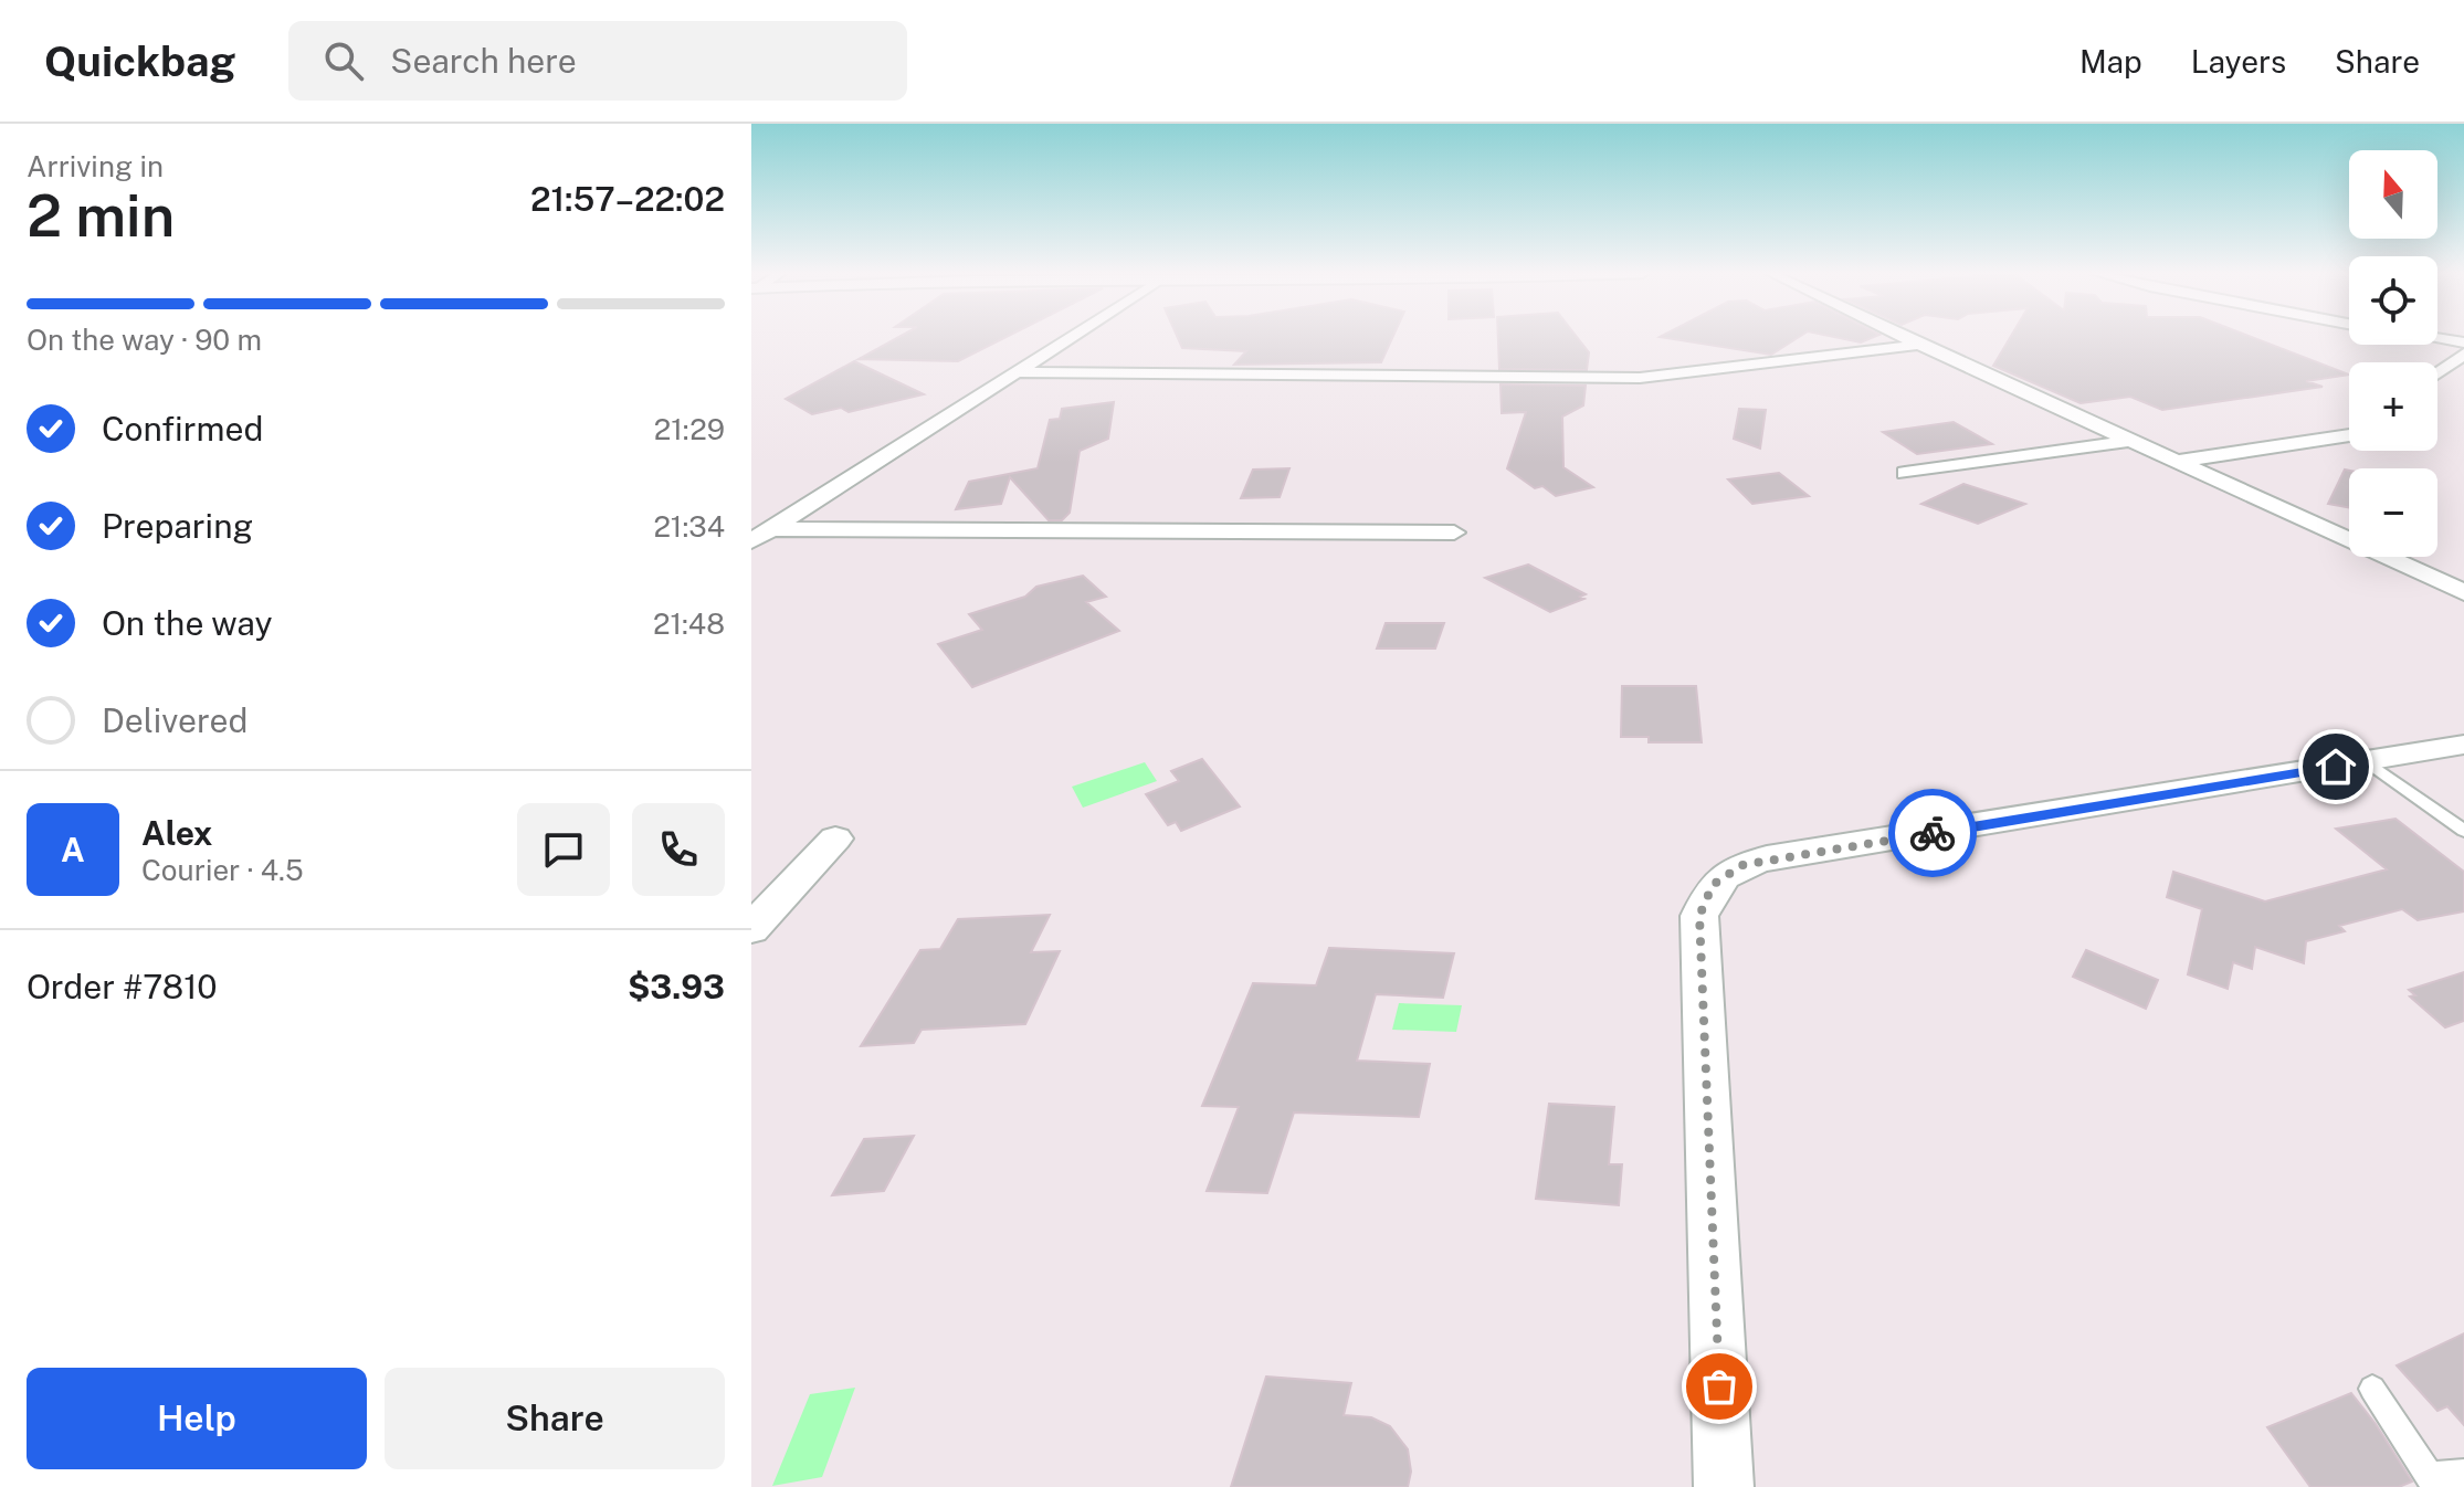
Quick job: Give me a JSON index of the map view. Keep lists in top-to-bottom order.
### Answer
{
  "north": "top",
  "page": {
    "header": "Quickbag",
    "search": "Search here",
    "nav": ["Map", "Layers", "Share"],
    "heading": ["2 min", "Arriving in", "21:57–22:02"],
    "panel": [
      "Alex",
      "Courier · 4.5",
      "Order #7810",
      "$3.93"
    ],
    "map_buttons": ["+", "−"],
    "bar": "On the way · 90 m",
    "list": [
      ["Confirmed", "21:29"],
      ["Preparing", "21:34"],
      ["On the way", "21:48"],
      "Delivered"
    ],
    "round": "A",
    "buttons": ["Help", "Share"]
  }
}
